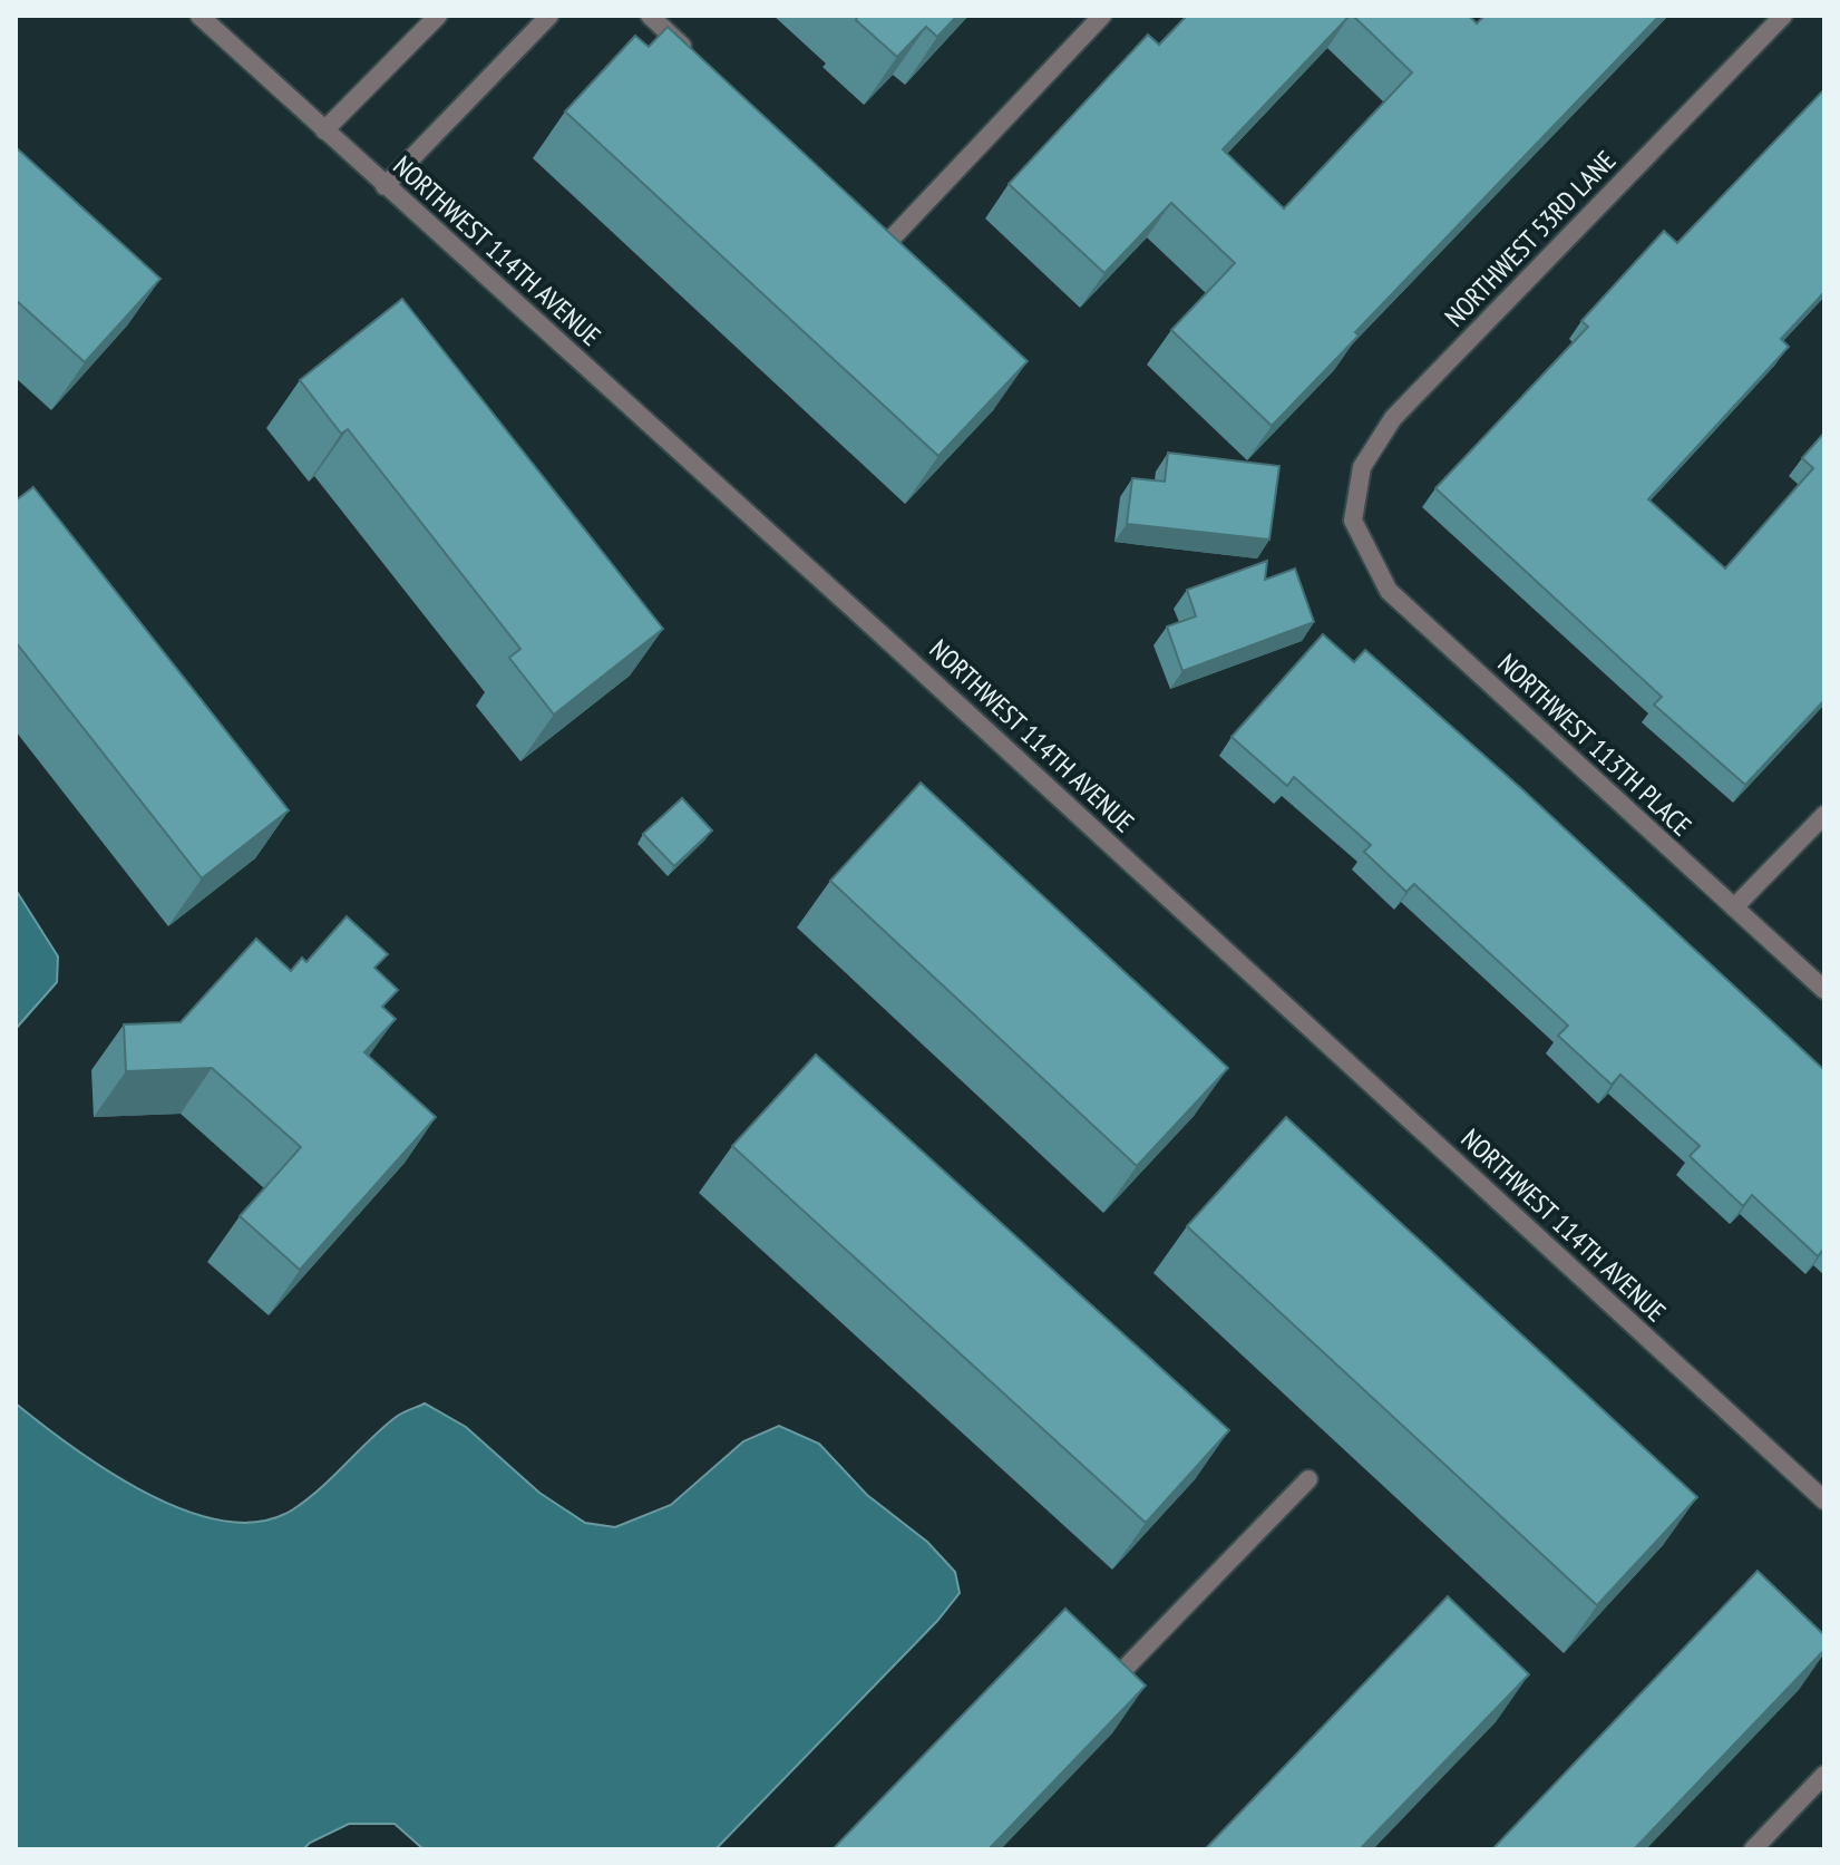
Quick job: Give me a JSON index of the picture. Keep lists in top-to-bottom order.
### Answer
{
  "streets": {
    "street": ["NORTHWEST 53RD LANE", "NORTHWEST 114TH AVENUE", "NORTHWEST 113TH PLACE"]
  },
  "crossings": [
    ["NORTHWEST 53RD LANE", "NORTHWEST 113TH PLACE"]
  ]
}
